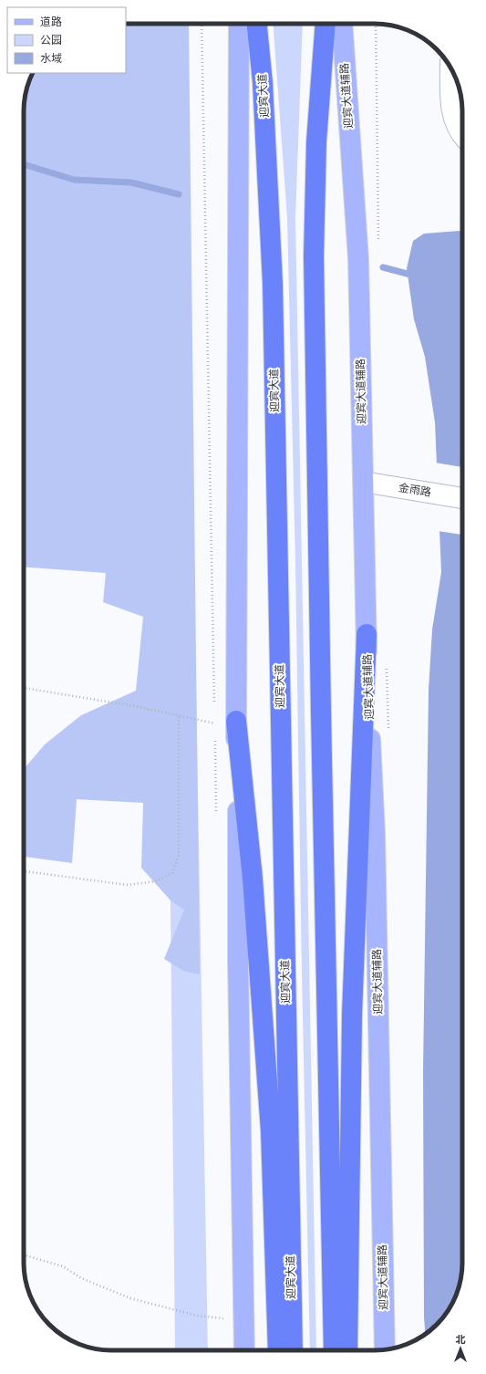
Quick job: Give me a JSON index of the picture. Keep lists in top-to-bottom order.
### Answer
{
  "streets": {
    "highway": ["迎宾大道"],
    "main road": ["迎宾大道辅路"],
    "street": ["金雨路"]
  },
  "crossings": [
    ["迎宾大道辅路", "金雨路"]
  ],
  "legend": ["道路", "公园", "水域"],
  "north": "top"
}
